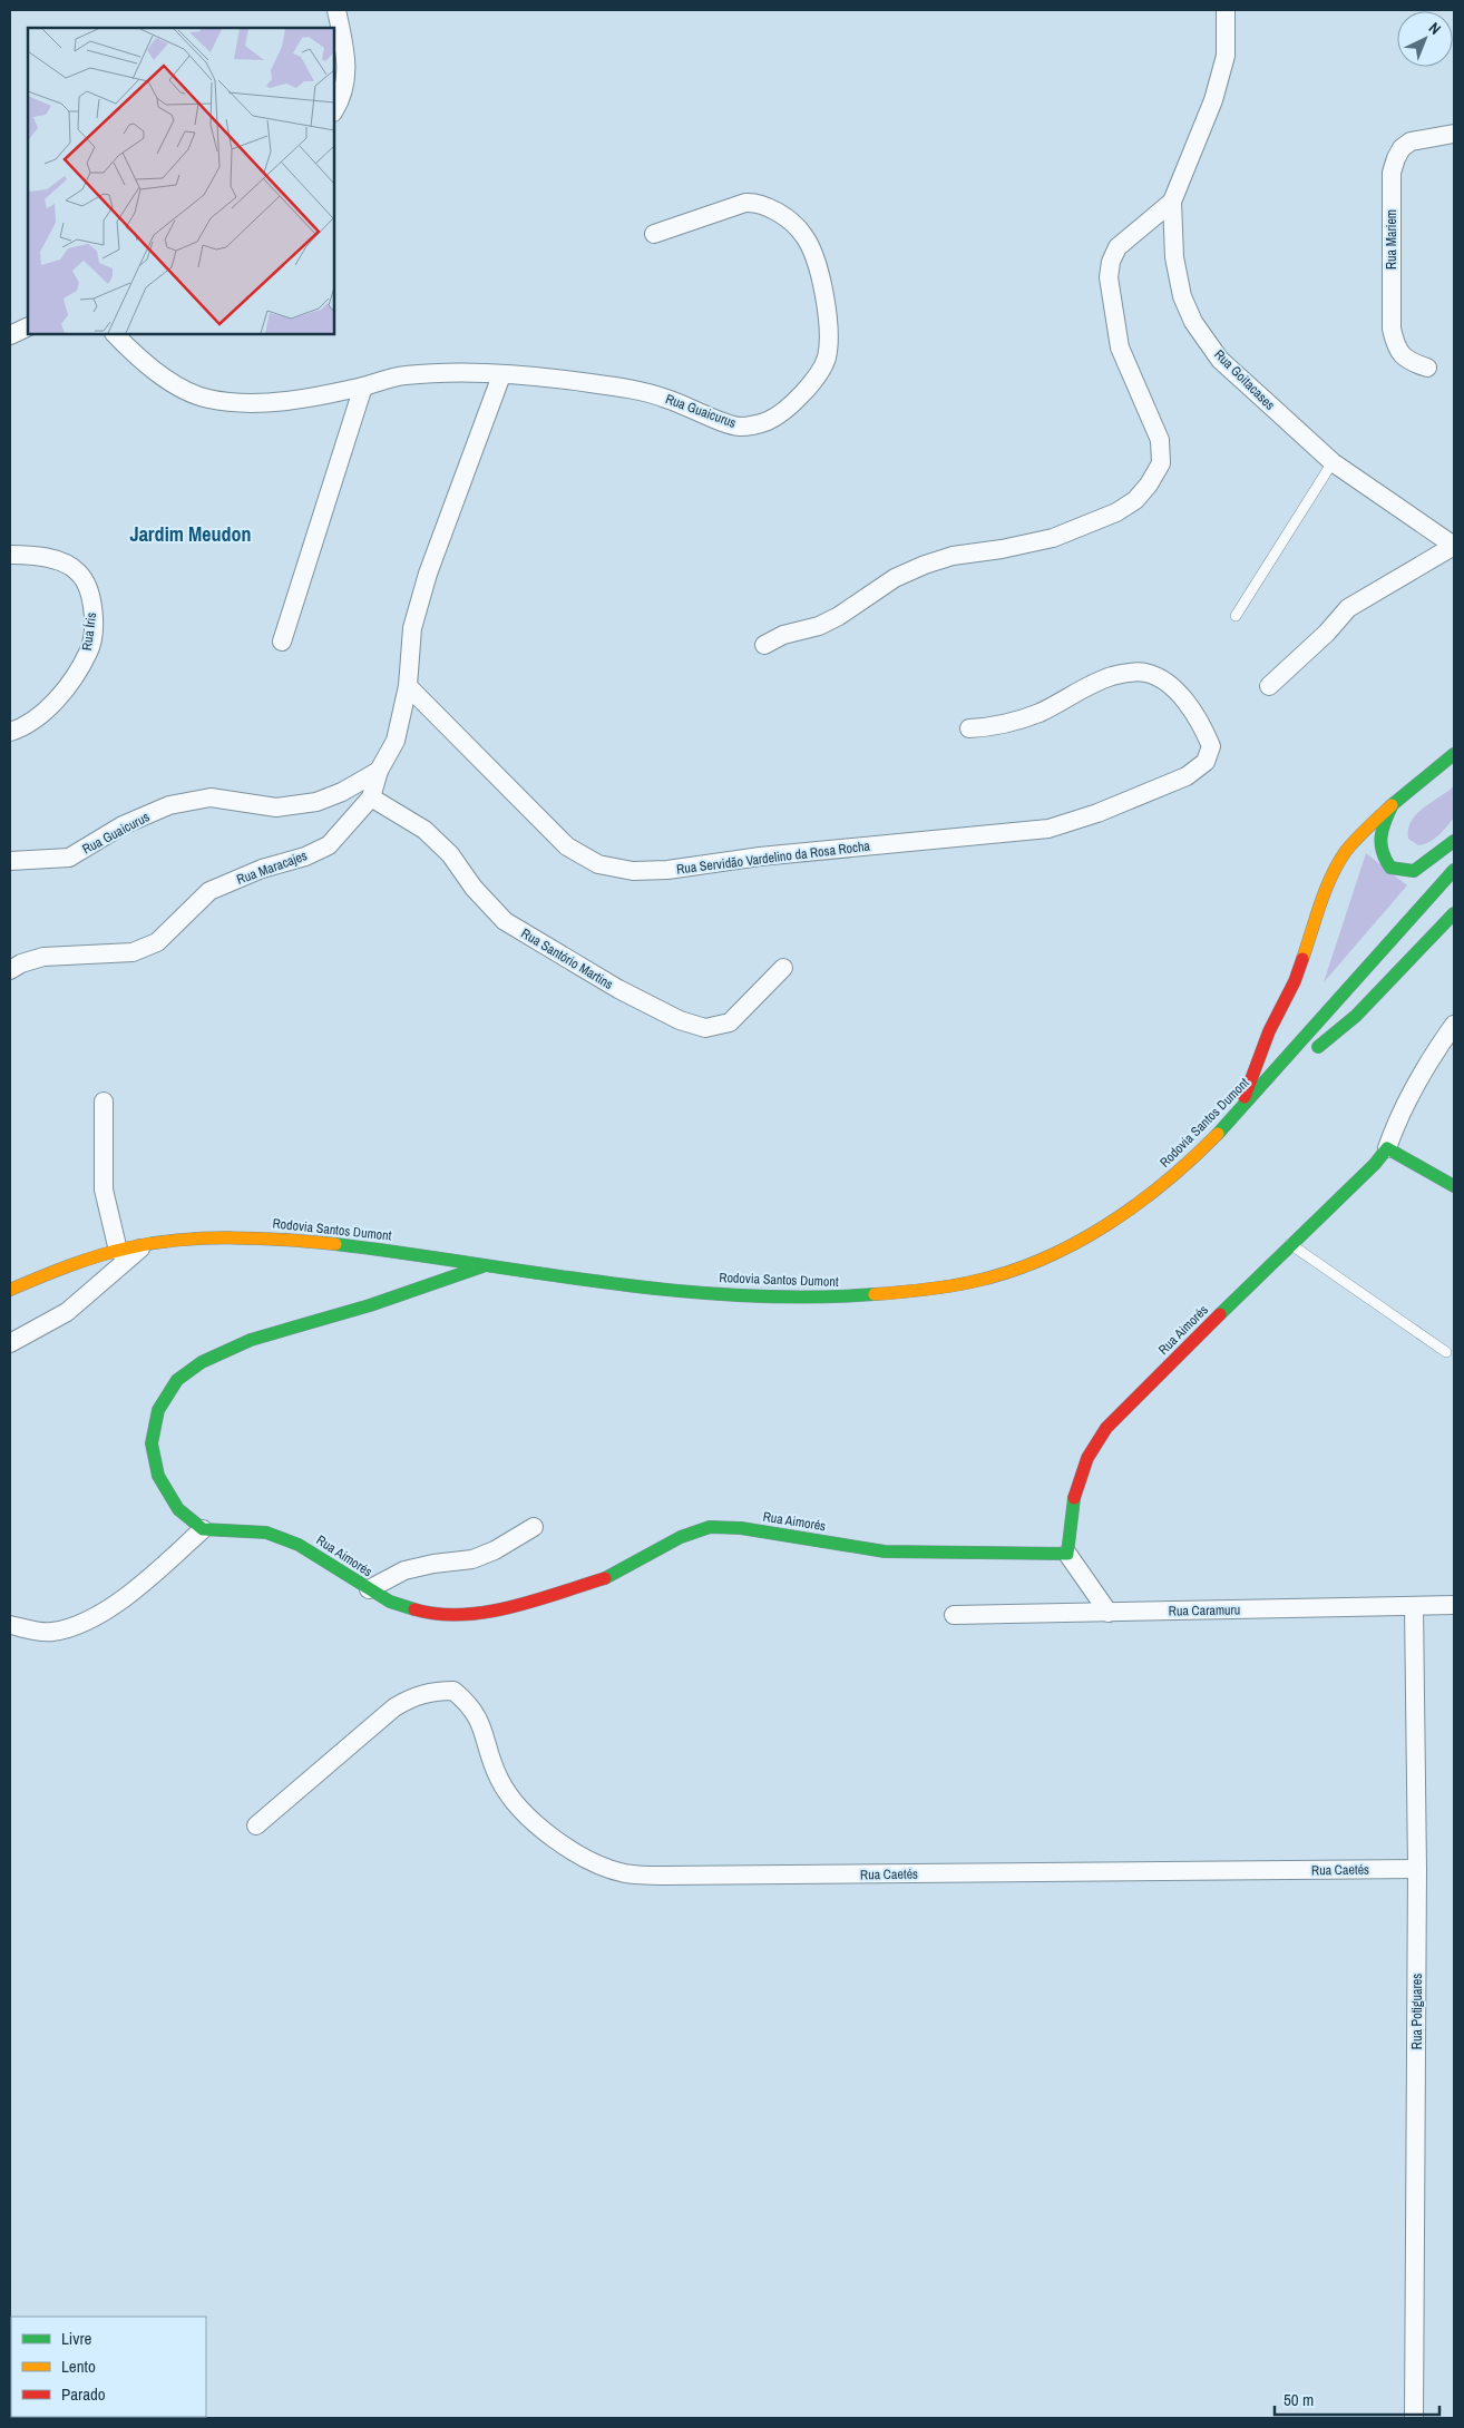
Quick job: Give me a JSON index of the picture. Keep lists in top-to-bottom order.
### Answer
{
  "streets": {
    "main road": ["Rodovia Santos Dumont", "Rua Aimorés"],
    "street": [
      "Rua Mariem",
      "Rua Goitacases",
      "Rua Guaicurus",
      "Rua Íris",
      "Rua Servidão Vardelino da Rosa Rocha",
      "Rua Maracajes",
      "Rua Santório Martins",
      "Rua Caramuru",
      "Rua Caetés",
      "Rua Potiguares"
    ]
  },
  "crossings": [
    ["Rua Maracajes", "Rua Santório Martins"],
    ["Rua Caramuru", "Rua Potiguares"],
    ["Rua Caetés", "Rua Potiguares"]
  ],
  "districts": ["Jardim Meudon"],
  "legend": ["Livre", "Lento", "Parado"],
  "scale_bar": "50 m",
  "north": "top right"
}
